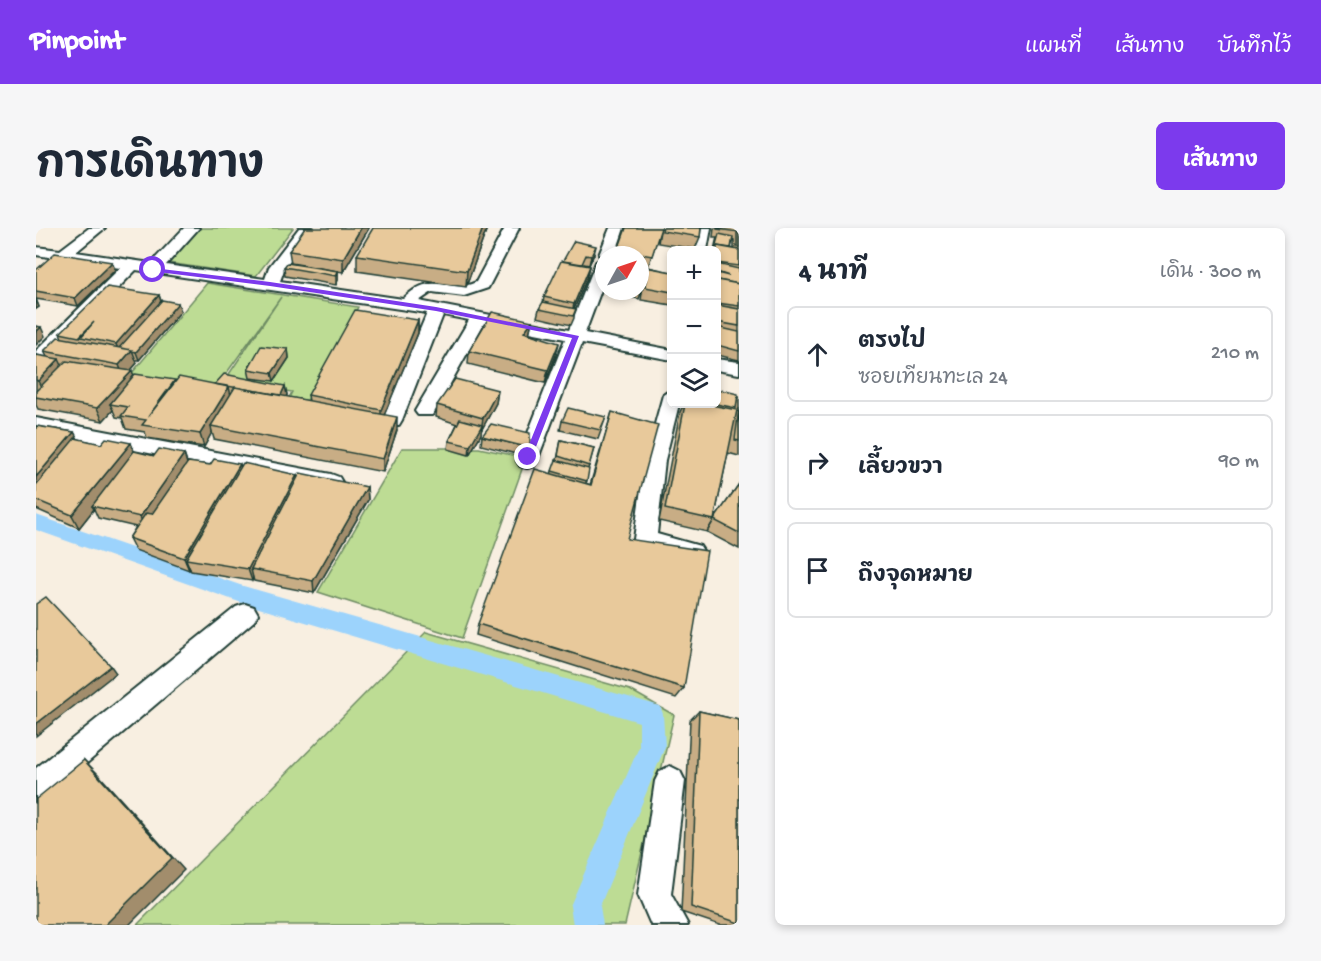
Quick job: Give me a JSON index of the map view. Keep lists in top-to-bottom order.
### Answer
{
  "north": "top right",
  "page": {
    "header": "Pinpoint",
    "nav": ["แผนที่", "เส้นทาง", "บันทึกไว้"],
    "title": "การเดินทาง",
    "buttons": "เส้นทาง",
    "heading": ["4 นาที", "เดิน · 300 m"],
    "map_buttons": ["+", "−"],
    "list": [
      ["ตรงไป", "ซอยเทียนทะเล 24", "210 m"],
      ["เลี้ยวขวา", "90 m"],
      "ถึงจุดหมาย"
    ]
  }
}
